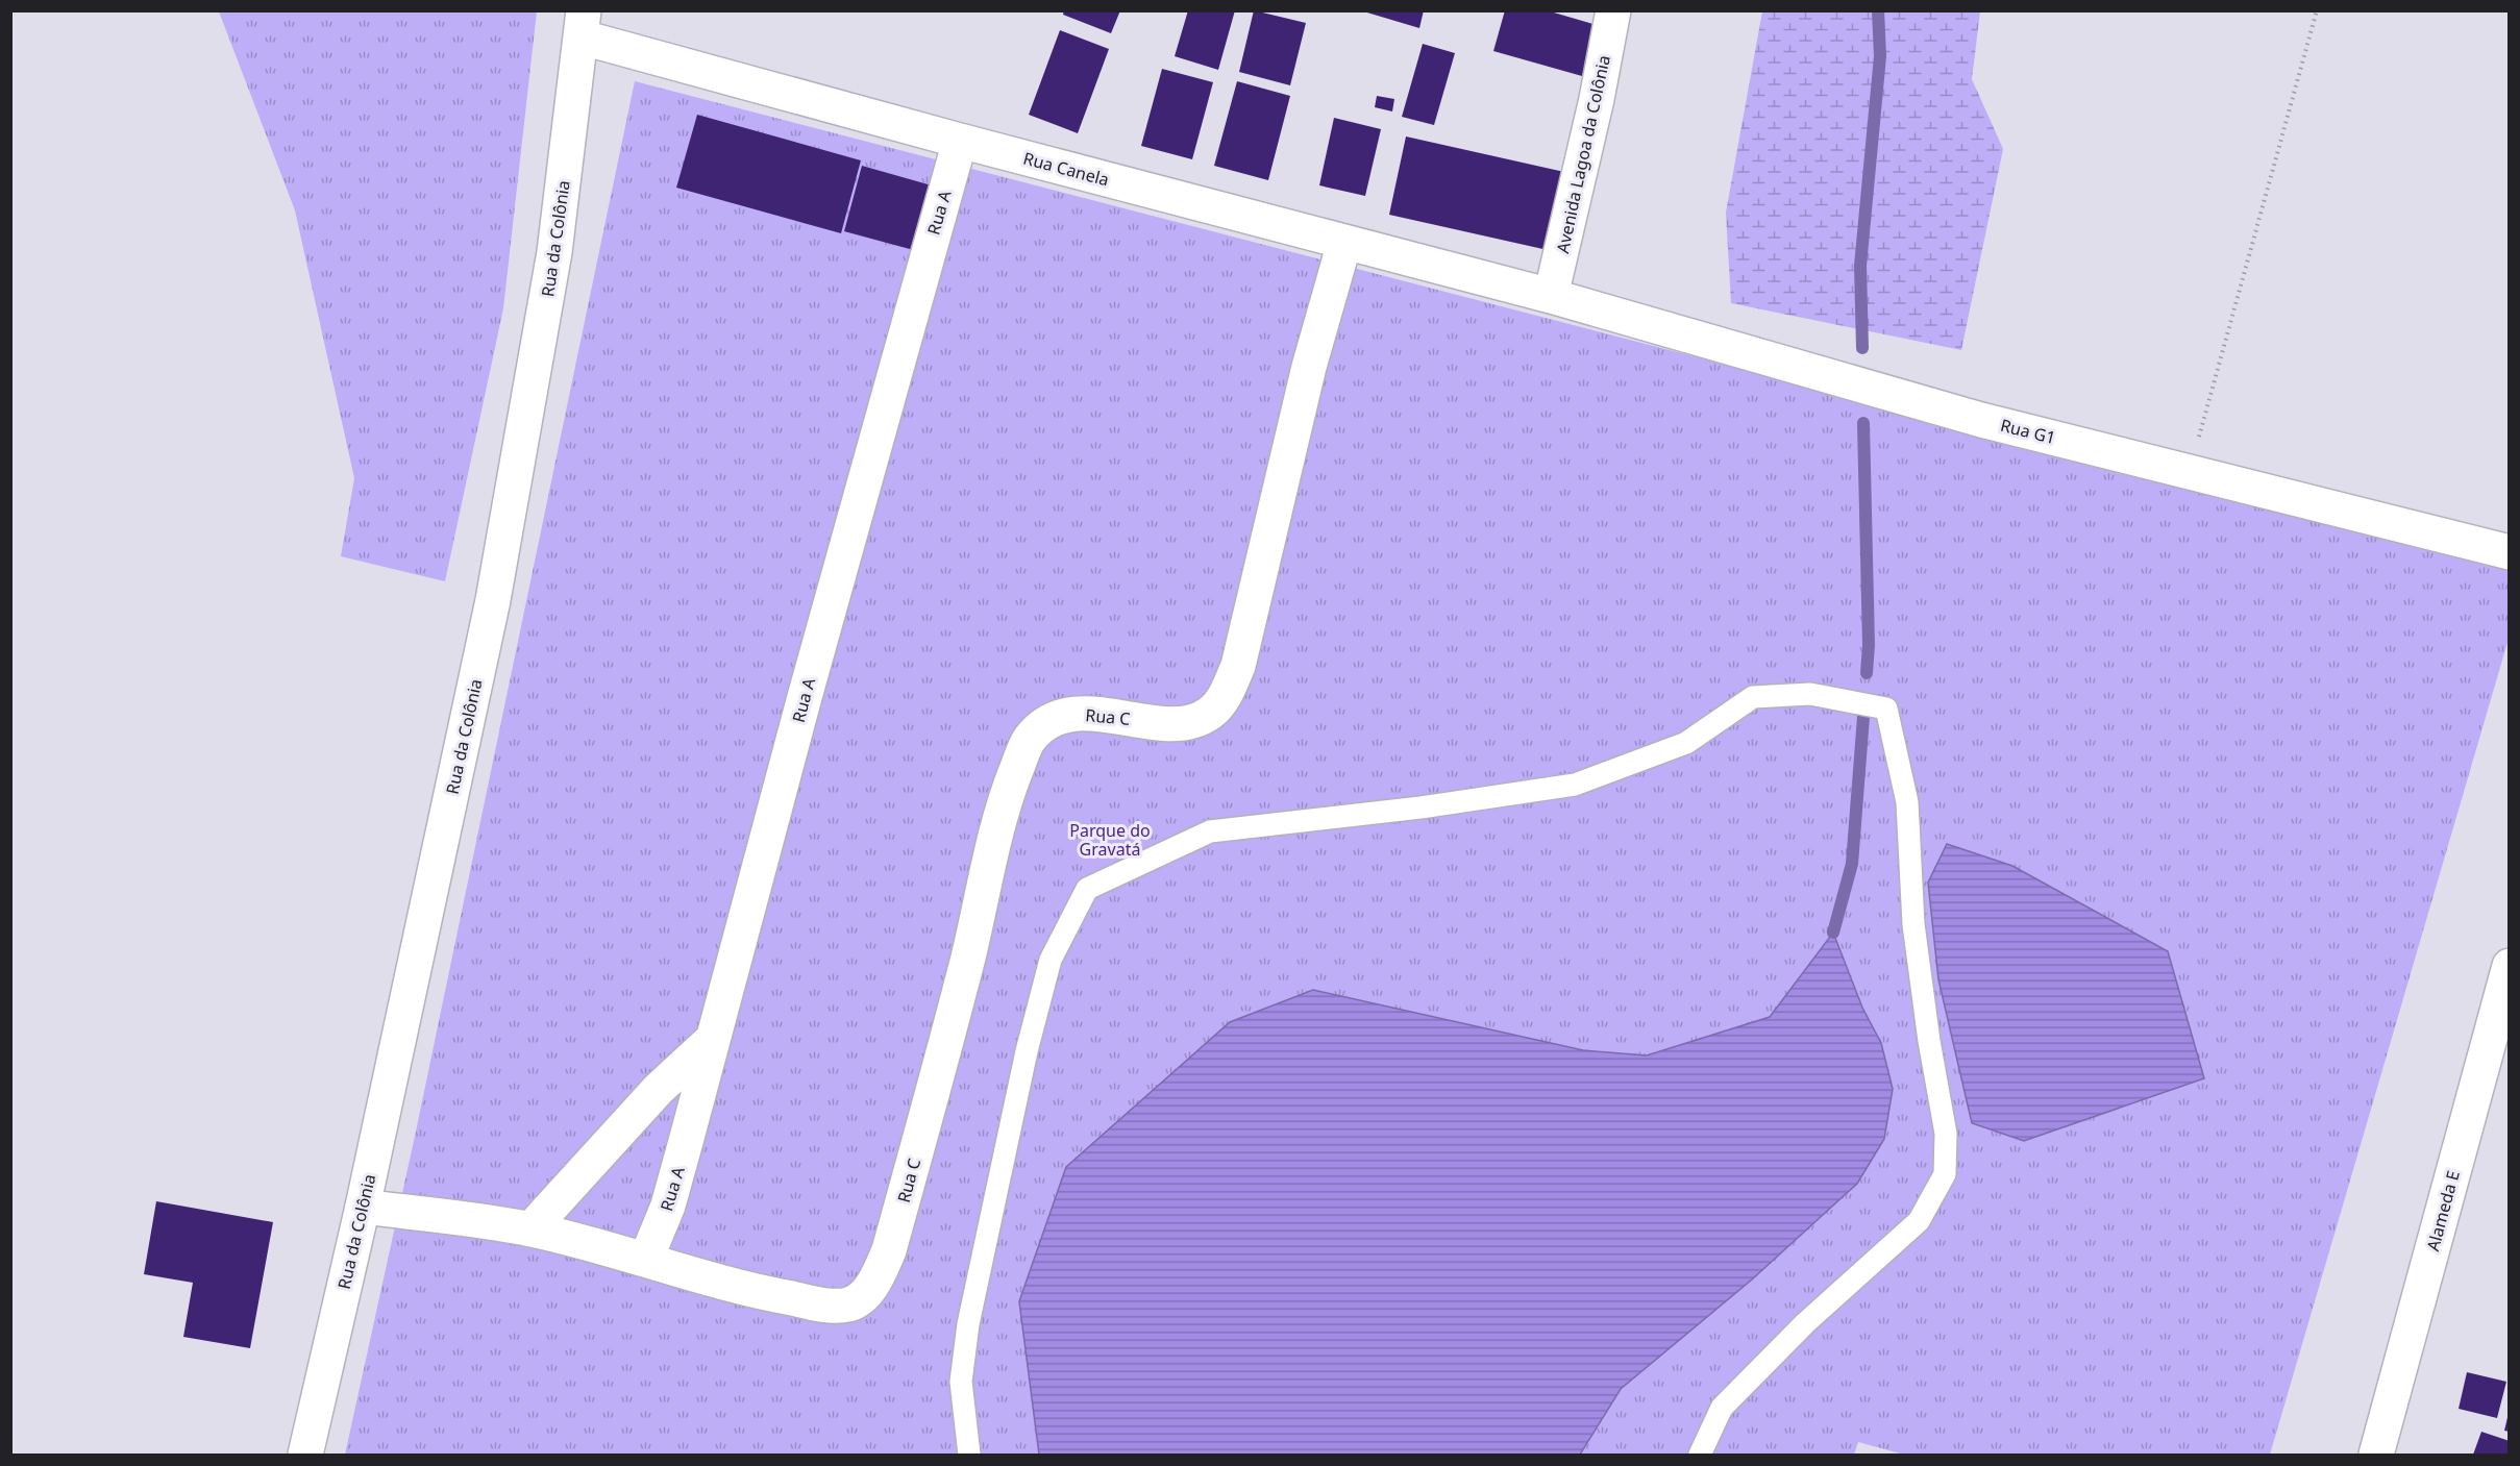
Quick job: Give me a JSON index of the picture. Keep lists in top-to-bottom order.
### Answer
{
  "streets": {
    "street": [
      "Avenida Lagoa da Colônia",
      "Rua Canela",
      "Rua A",
      "Rua da Colônia",
      "Rua G1",
      "Rua C",
      "Alameda E"
    ]
  },
  "crossings": [
    ["Avenida Lagoa da Colônia", "Rua Canela"],
    ["Avenida Lagoa da Colônia", "Rua G1"],
    ["Rua Canela", "Rua A"],
    ["Rua Canela", "Rua da Colônia"],
    ["Rua Canela", "Rua G1"],
    ["Rua Canela", "Rua C"],
    ["Rua A", "Rua C"]
  ],
  "parks": ["Parque do Gravatá"]
}
